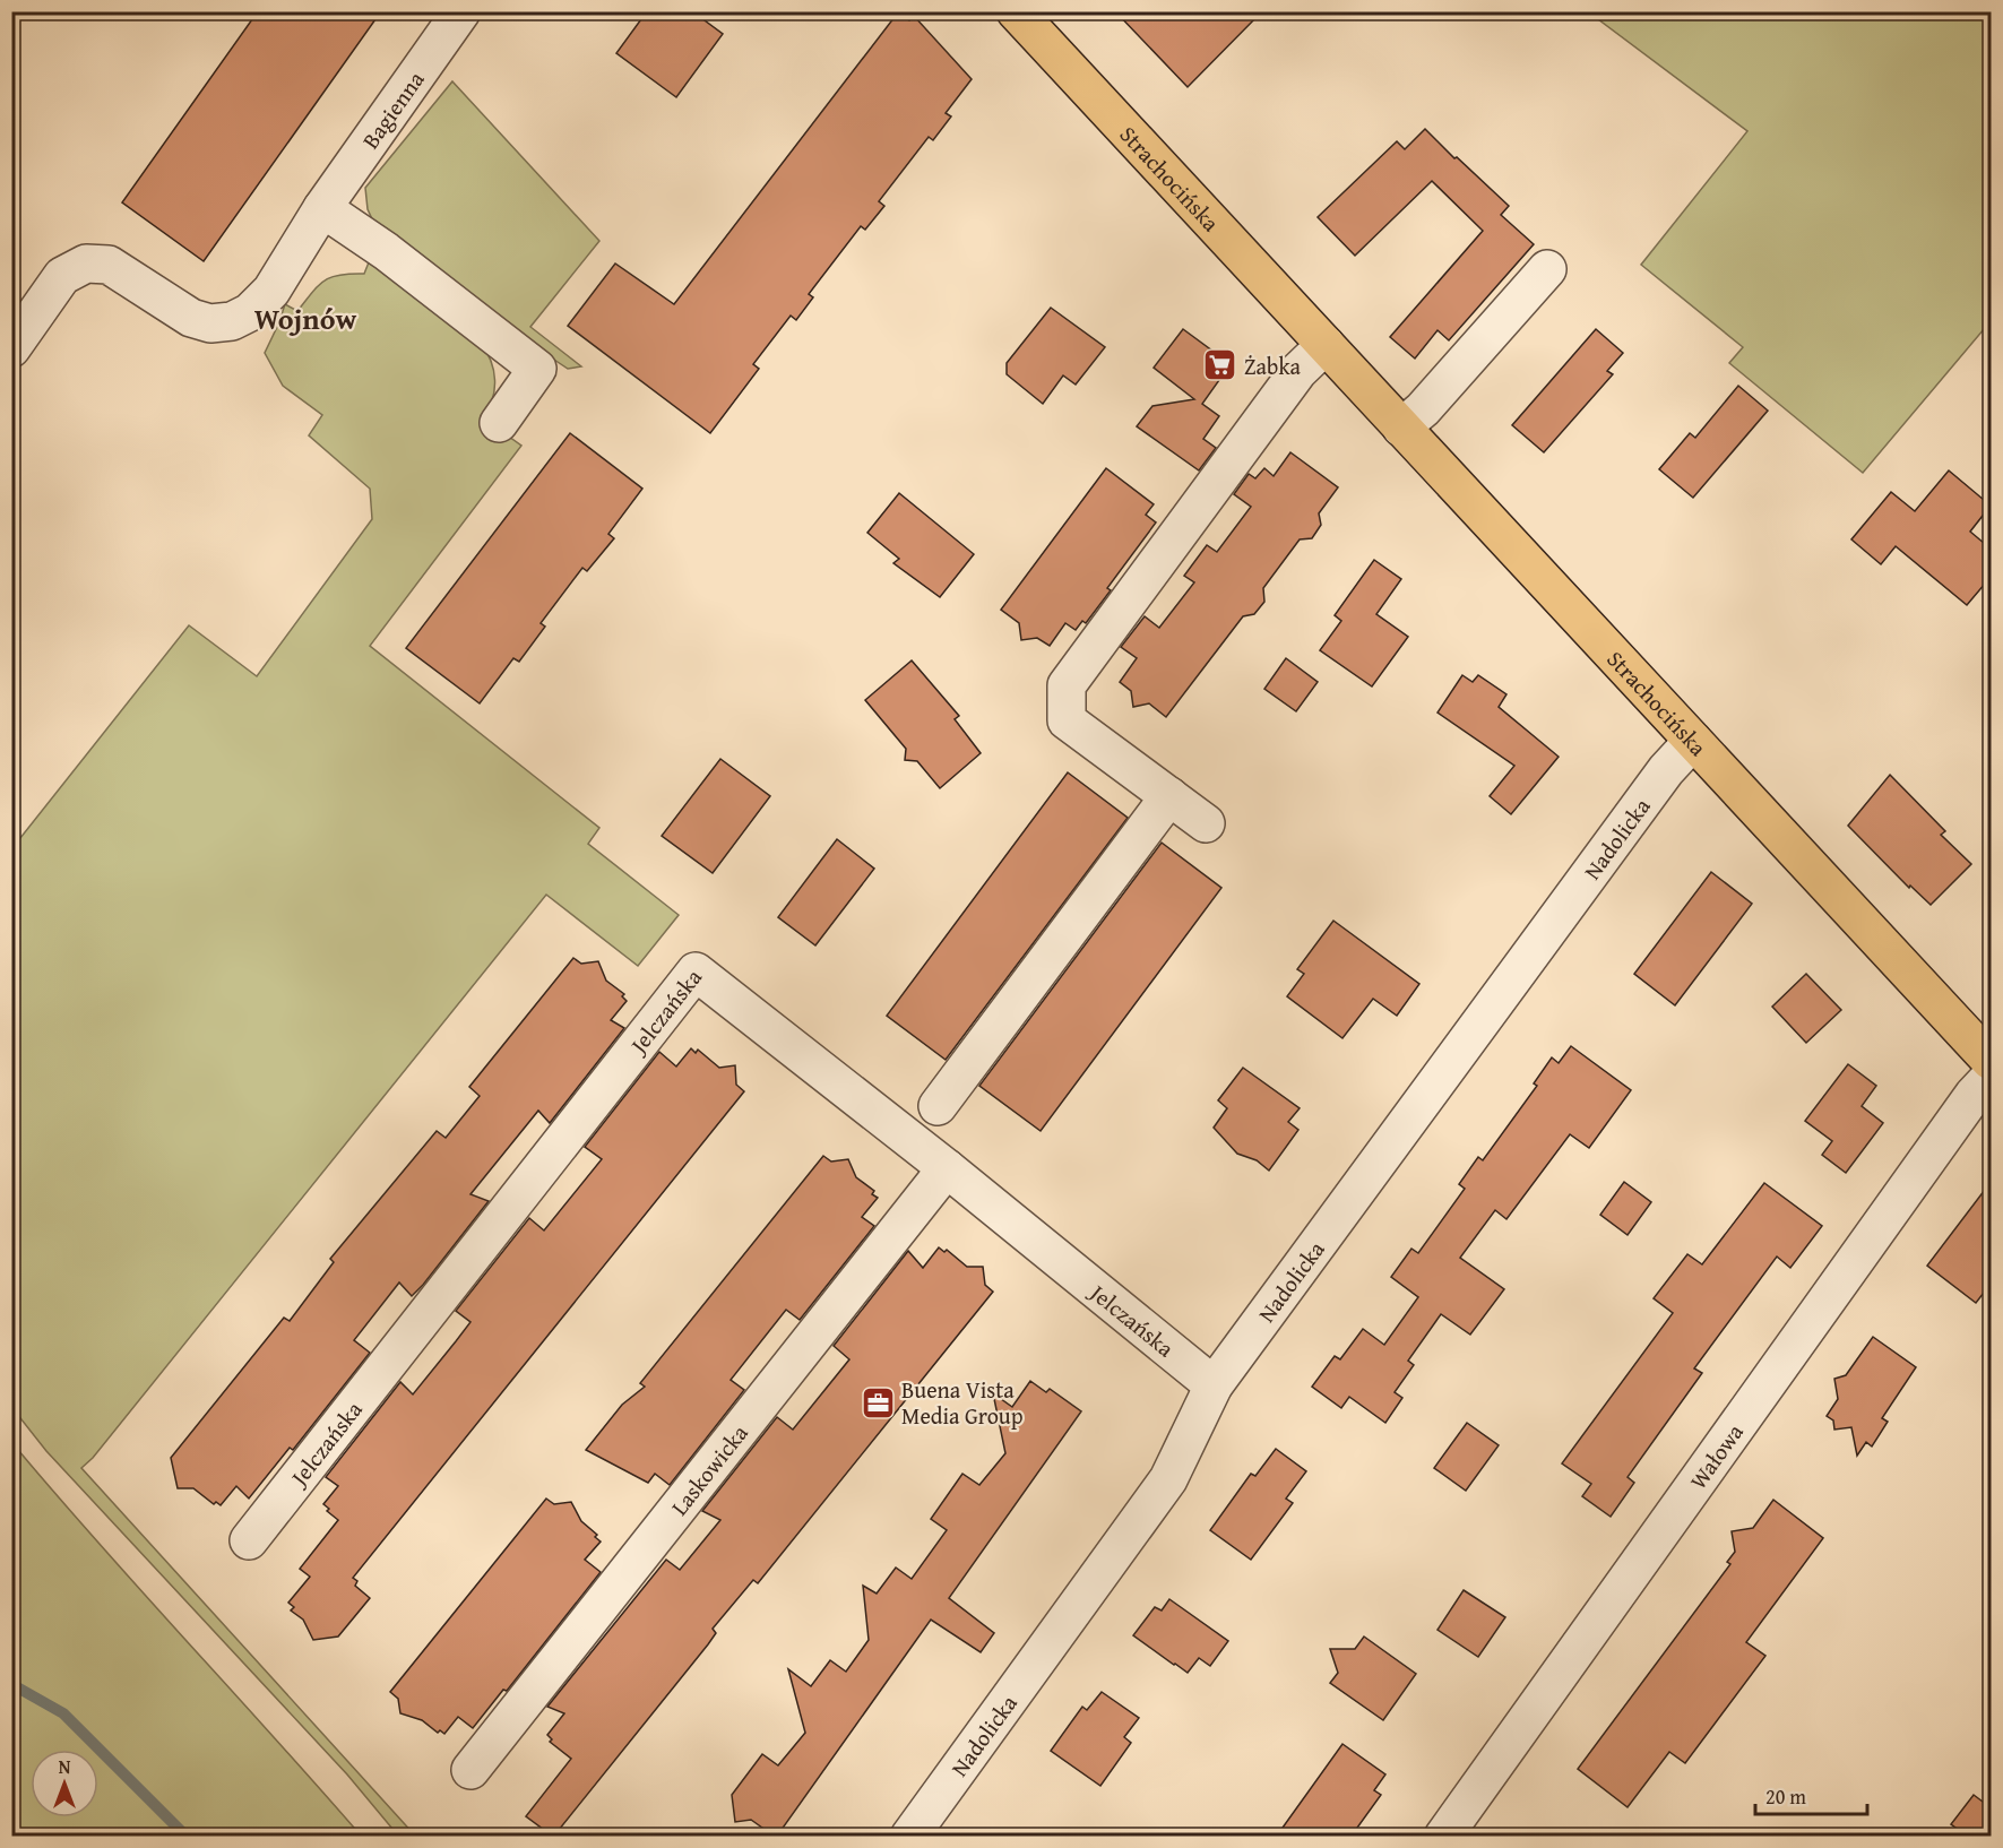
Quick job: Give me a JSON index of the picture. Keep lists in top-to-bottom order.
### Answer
{
  "streets": {
    "main road": ["Strachocińska"],
    "street": [
      "Bagienna",
      "Nadolicka",
      "Jelczańska",
      "Wałowa",
      "Laskowicka"
    ]
  },
  "crossings": [
    ["Strachocińska", "Nadolicka"],
    ["Nadolicka", "Jelczańska"],
    ["Jelczańska", "Laskowicka"]
  ],
  "districts": ["Wojnów"],
  "places": {
    "supermarket": ["Żabka"],
    "office": ["Buena Vista Media Group"]
  },
  "scale_bar": "20 m",
  "north": "top"
}
